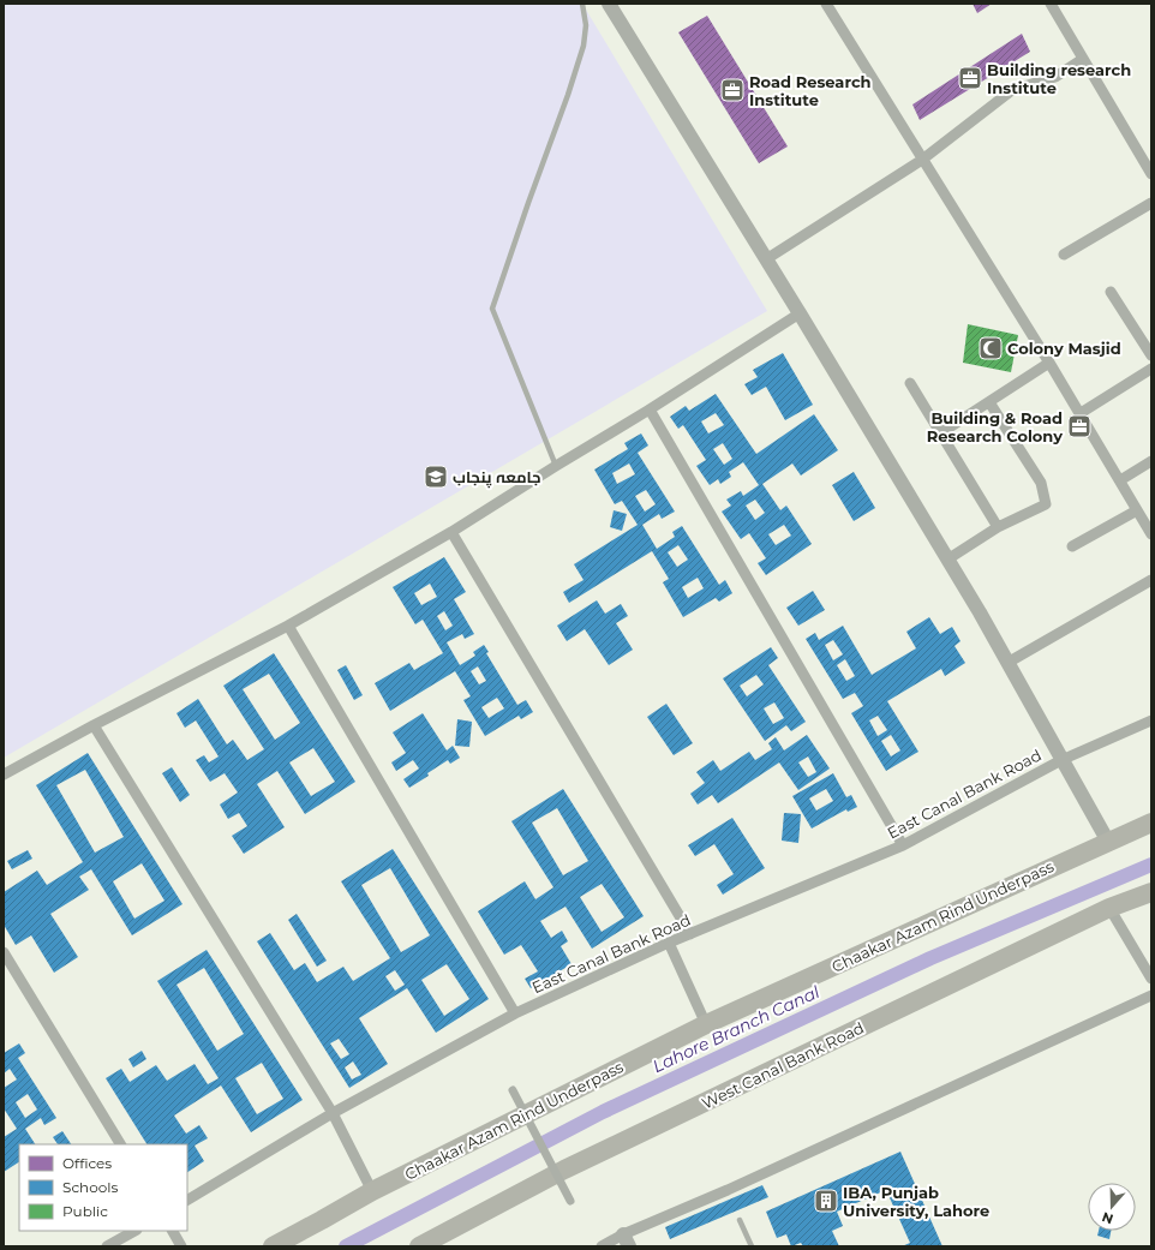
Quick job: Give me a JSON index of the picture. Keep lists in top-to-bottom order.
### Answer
{
  "streets": {
    "highway": ["Chaakar Azam Rind Underpass", "West Canal Bank Road"],
    "street": ["East Canal Bank Road"]
  },
  "water": ["Lahore Branch Canal"],
  "places": {
    "office": ["Building research Institute", "Road Research Institute", "Building & Road Research Colony"],
    "mosque": ["Colony Masjid"],
    "school or university": ["جامعہ پنجاب"],
    "building": ["IBA, Punjab University, Lahore"]
  },
  "legend": ["Offices", "Schools", "Public"],
  "north": "bottom"
}
